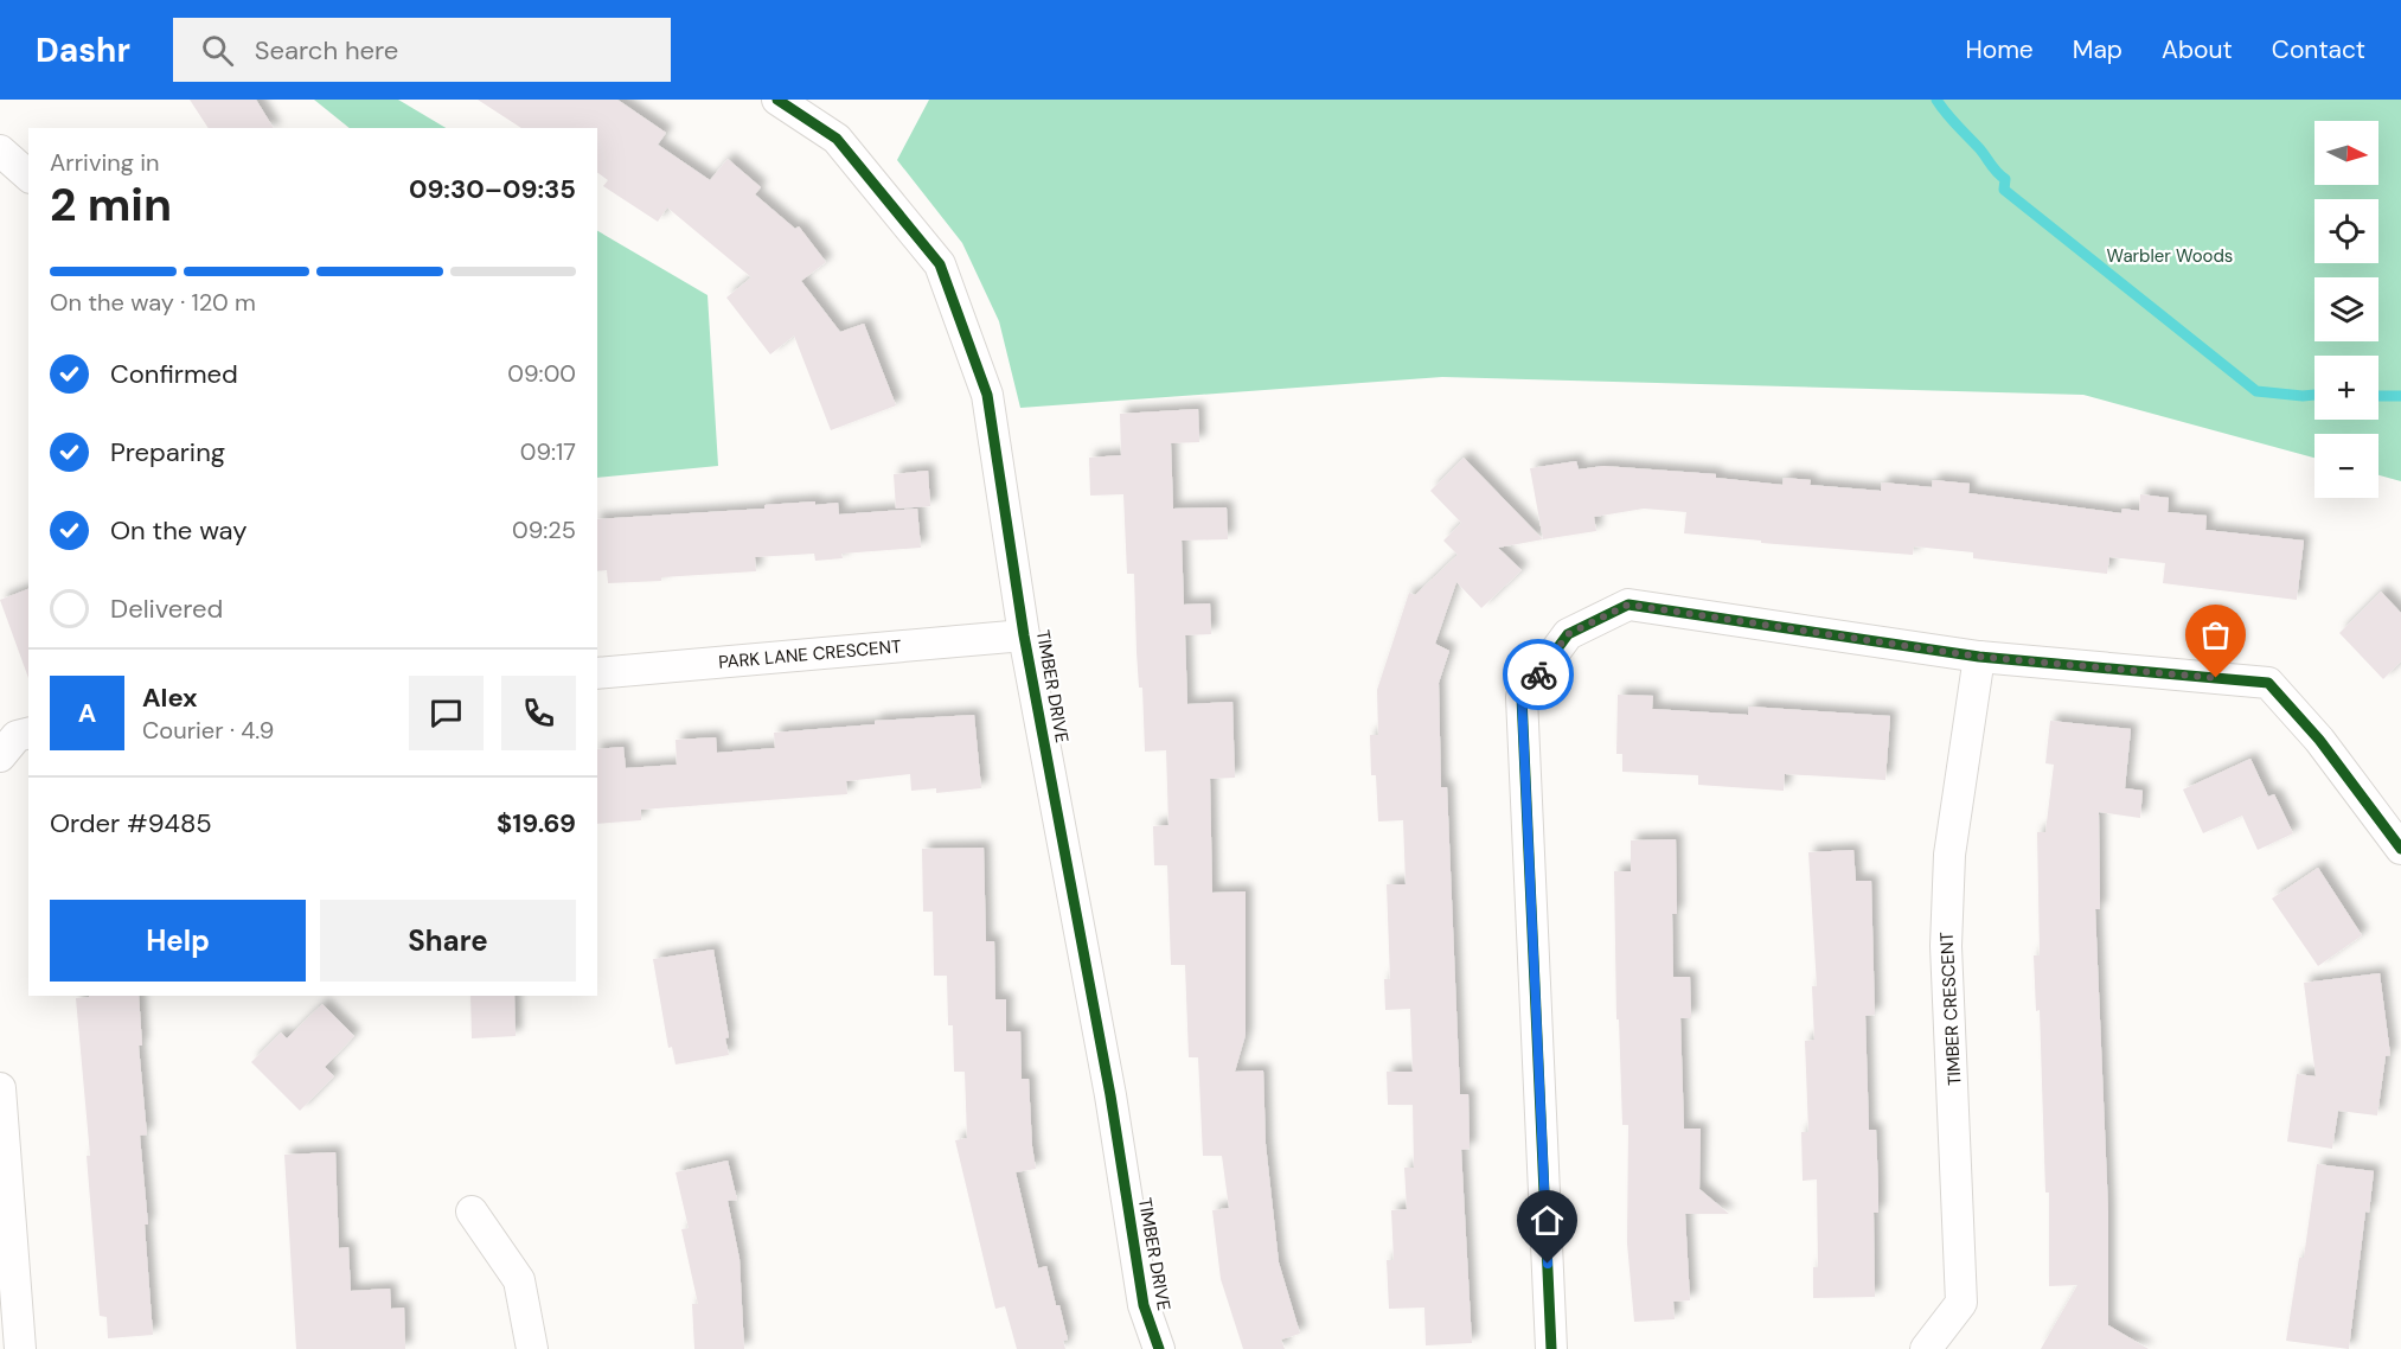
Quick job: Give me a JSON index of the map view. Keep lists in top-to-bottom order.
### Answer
{
  "streets": {
    "street": ["PARK LANE CRESCENT", "TIMBER DRIVE", "TIMBER CRESCENT"]
  },
  "crossings": [
    ["PARK LANE CRESCENT", "TIMBER DRIVE"]
  ],
  "parks": ["Warbler Woods"],
  "north": "right",
  "page": {
    "header": "Dashr",
    "search": "Search here",
    "nav": [
      "Home",
      "Map",
      "About",
      "Contact"
    ],
    "map_buttons": ["+", "−"],
    "heading": ["2 min", "Arriving in", "09:30–09:35"],
    "panel": [
      "Alex",
      "Courier · 4.9",
      "Order #9485",
      "$19.69"
    ],
    "bar": "On the way · 120 m",
    "list": [
      ["Confirmed", "09:00"],
      ["Preparing", "09:17"],
      ["On the way", "09:25"],
      "Delivered"
    ],
    "round": "A",
    "buttons": ["Help", "Share"]
  }
}
